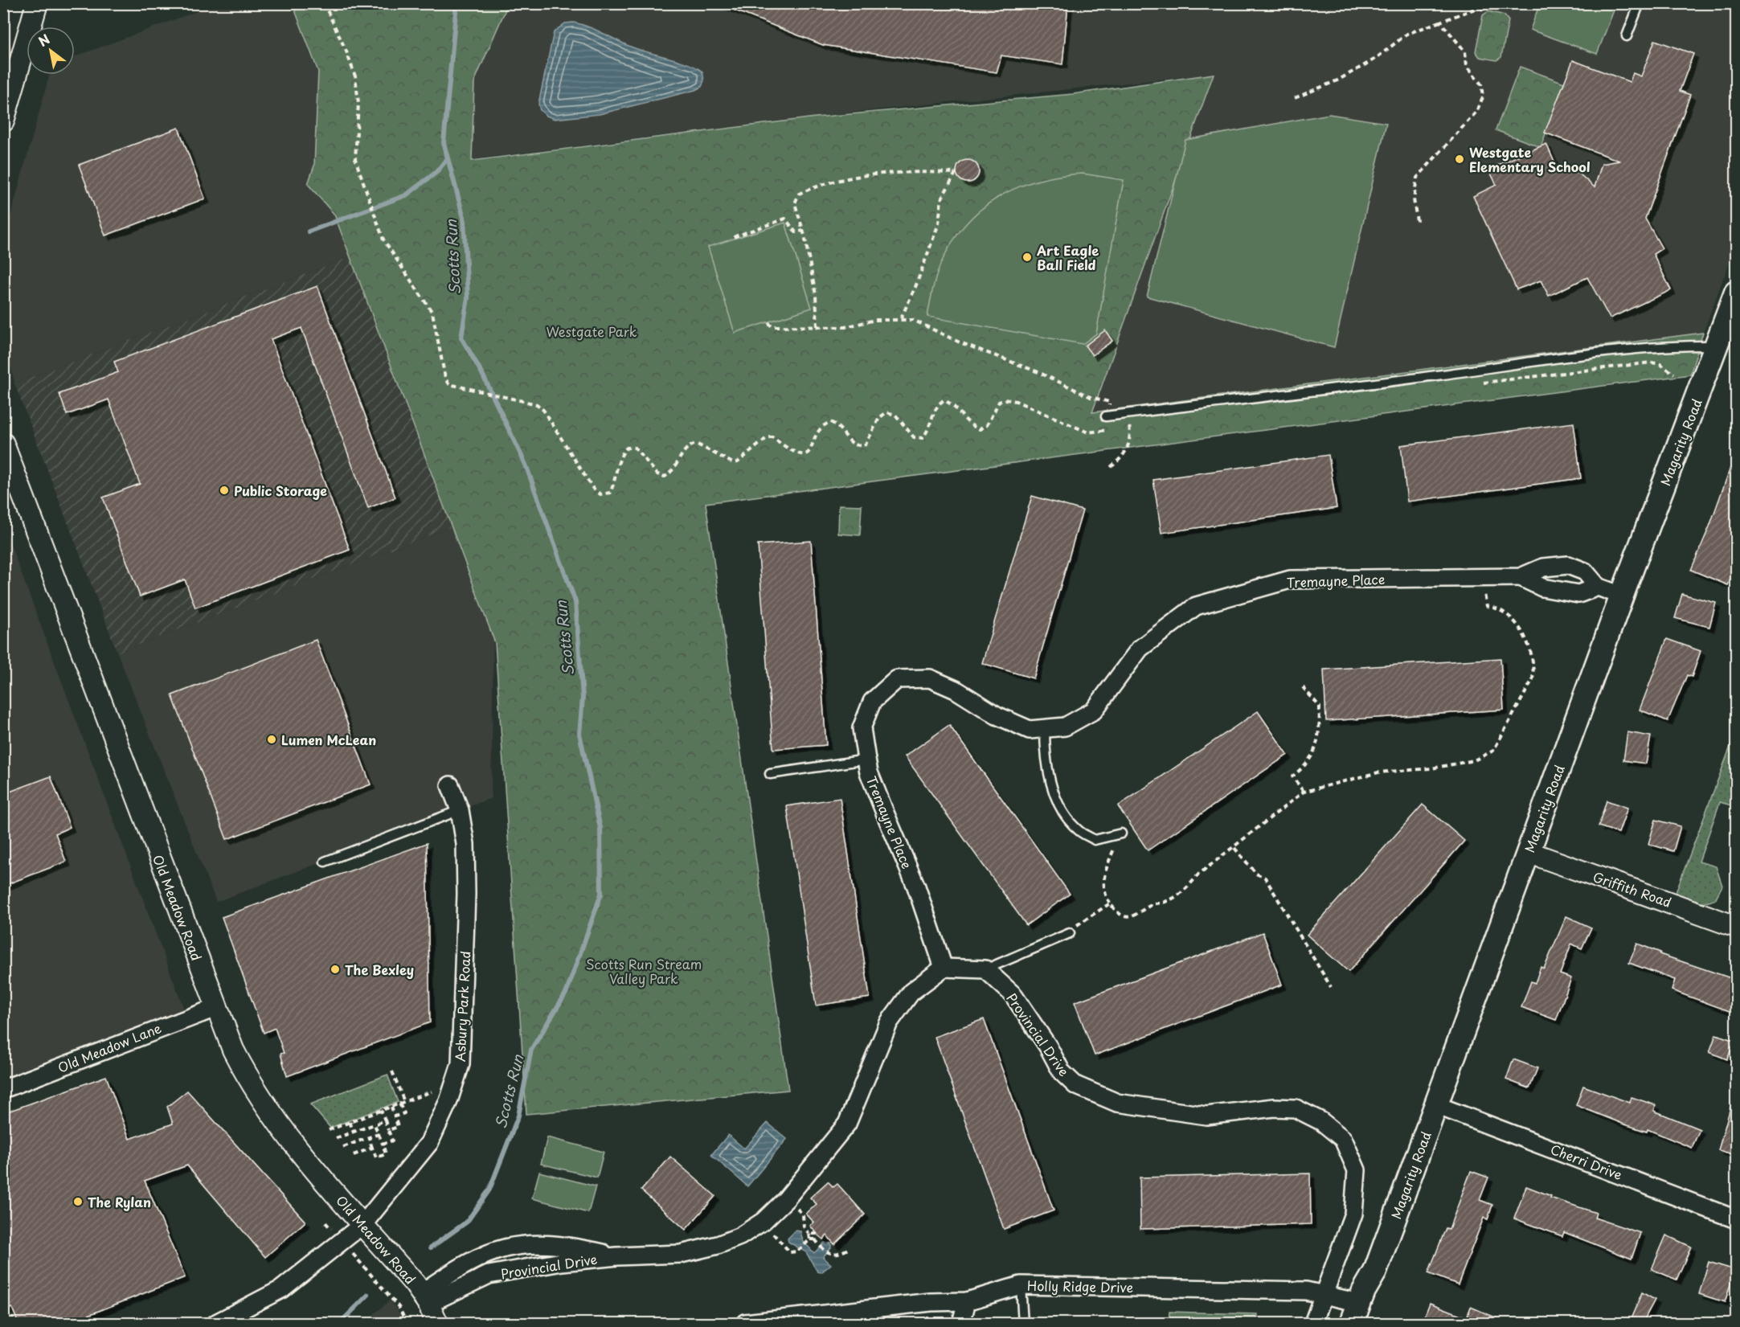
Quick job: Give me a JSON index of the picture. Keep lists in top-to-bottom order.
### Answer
{
  "streets": {
    "main road": ["Magarity Road"],
    "street": [
      "Tremayne Place",
      "Griffith Road",
      "Old Meadow Road",
      "Asbury Park Road",
      "Provincial Drive",
      "Old Meadow Lane",
      "Cherri Drive",
      "Holly Ridge Drive"
    ]
  },
  "crossings": [
    ["Magarity Road", "Tremayne Place"],
    ["Magarity Road", "Griffith Road"],
    ["Magarity Road", "Cherri Drive"],
    ["Magarity Road", "Holly Ridge Drive"],
    ["Tremayne Place", "Provincial Drive"],
    ["Old Meadow Road", "Asbury Park Road"],
    ["Old Meadow Road", "Provincial Drive"],
    ["Old Meadow Road", "Old Meadow Lane"],
    ["Provincial Drive", "Holly Ridge Drive"]
  ],
  "water": ["Scotts Run"],
  "parks": ["Westgate Park", "Scotts Run Stream Valley Park"],
  "places": [
    "Westgate Elementary School",
    "Art Eagle Ball Field",
    "Public Storage",
    "Lumen McLean",
    "The Bexley",
    "The Rylan"
  ],
  "north": "top left"
}
